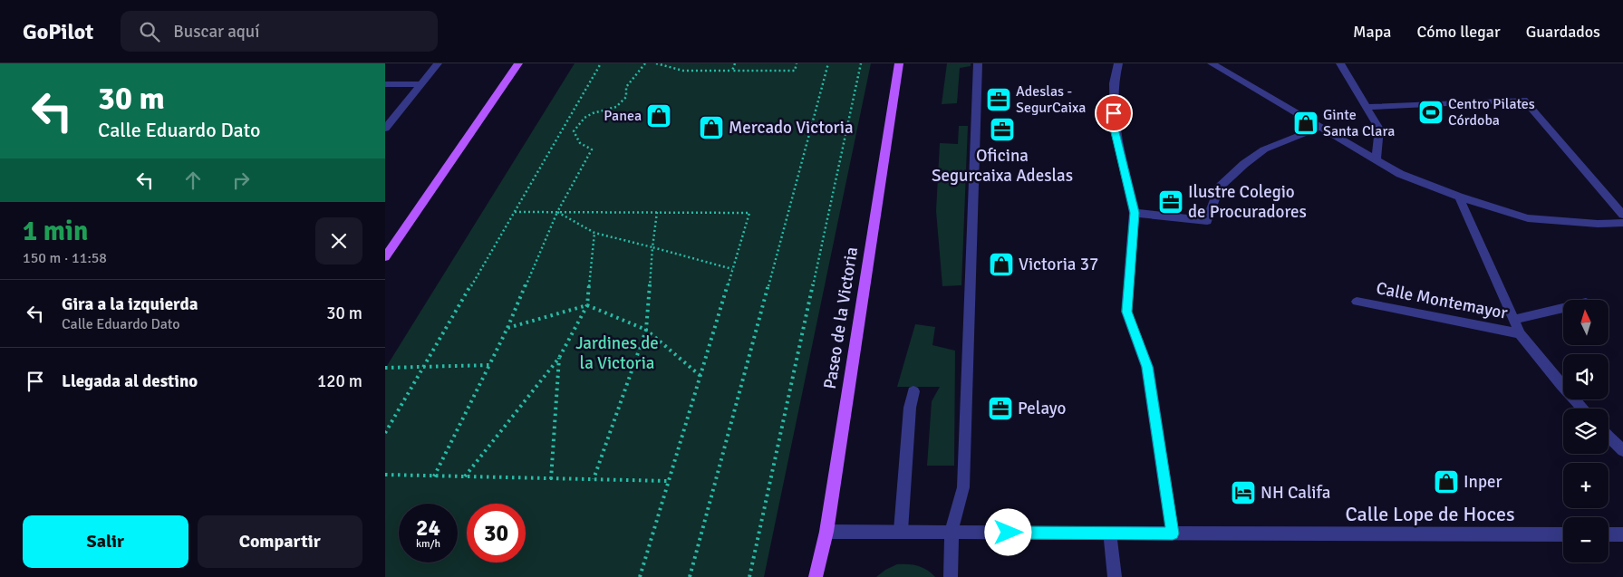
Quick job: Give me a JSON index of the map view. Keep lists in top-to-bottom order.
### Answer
{
  "streets": {
    "main road": ["Paseo de la Victoria"],
    "street": ["Calle Montemayor", "Calle Lope de Hoces"]
  },
  "crossings": [
    ["Paseo de la Victoria", "Calle Lope de Hoces"]
  ],
  "parks": ["Jardines de la Victoria"],
  "places": {
    "office": [
      "Adeslas - SegurCaixa",
      "Oficina Segurcaixa Adeslas",
      "Ilustre Colegio de Procuradores",
      "Pelayo"
    ],
    "sports": ["Centro Pilates Córdoba"],
    "shop": [
      "Panea",
      "Ginte Santa Clara",
      "Mercado Victoria",
      "Victoria 37",
      "Inper"
    ],
    "hotel": ["NH Califa"]
  },
  "north": "top",
  "page": {
    "header": "GoPilot",
    "search": "Buscar aquí",
    "nav": ["Mapa", "Cómo llegar", "Guardados"],
    "turn": ["30 m", "Calle Eduardo Dato"],
    "heading": ["1 min", "150 m · 11:58"],
    "list": [
      {
        "name": "Gira a la izquierda",
        "note": "Calle Eduardo Dato",
        "value": "30 m"
      },
      {
        "name": "Llegada al destino",
        "value": "120 m"
      }
    ],
    "map_buttons": ["+", "−"],
    "speed": "24 km/h",
    "limit": "30",
    "buttons": ["Salir", "Compartir"]
  }
}
